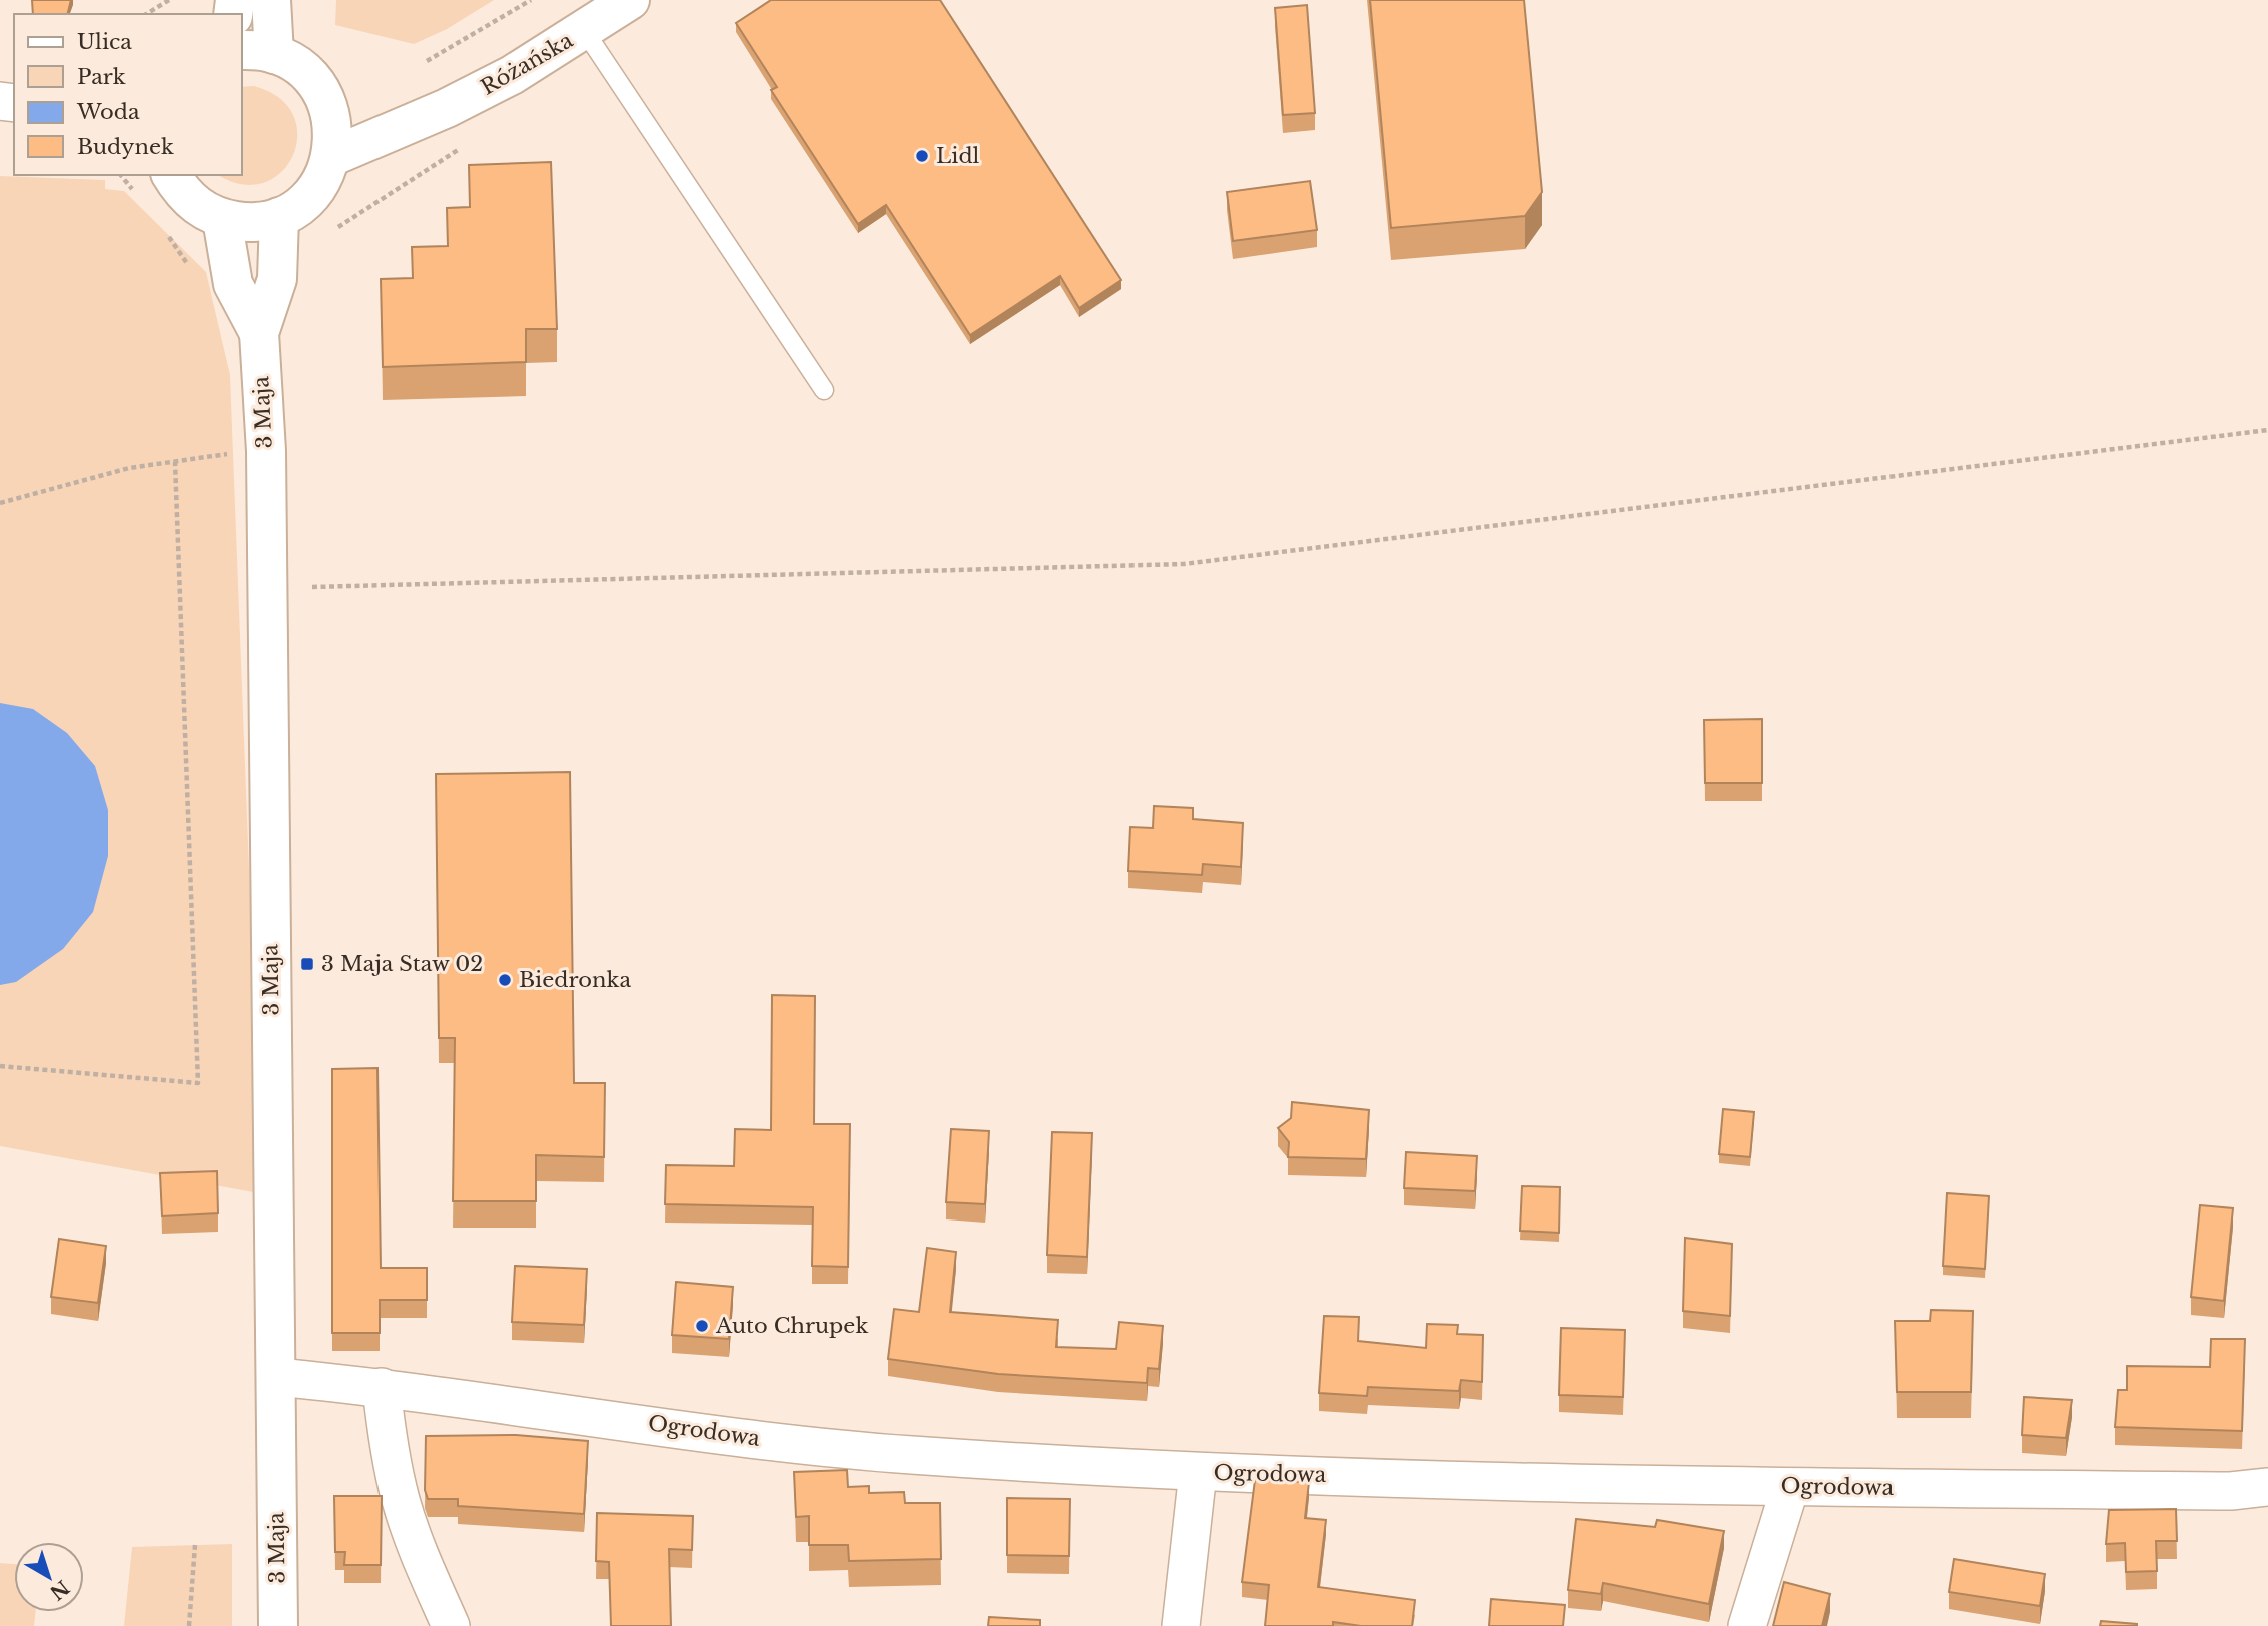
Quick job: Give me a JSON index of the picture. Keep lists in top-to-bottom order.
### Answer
{
  "streets": {
    "street": ["Różańska", "3 Maja", "Ogrodowa"]
  },
  "crossings": [
    ["3 Maja", "Ogrodowa"]
  ],
  "places": {
    "other": ["Lidl", "Biedronka", "Auto Chrupek"],
    "transit": ["3 Maja Staw 02"]
  },
  "legend": [
    "Ulica",
    "Park",
    "Woda",
    "Budynek"
  ],
  "north": "bottom right"
}
